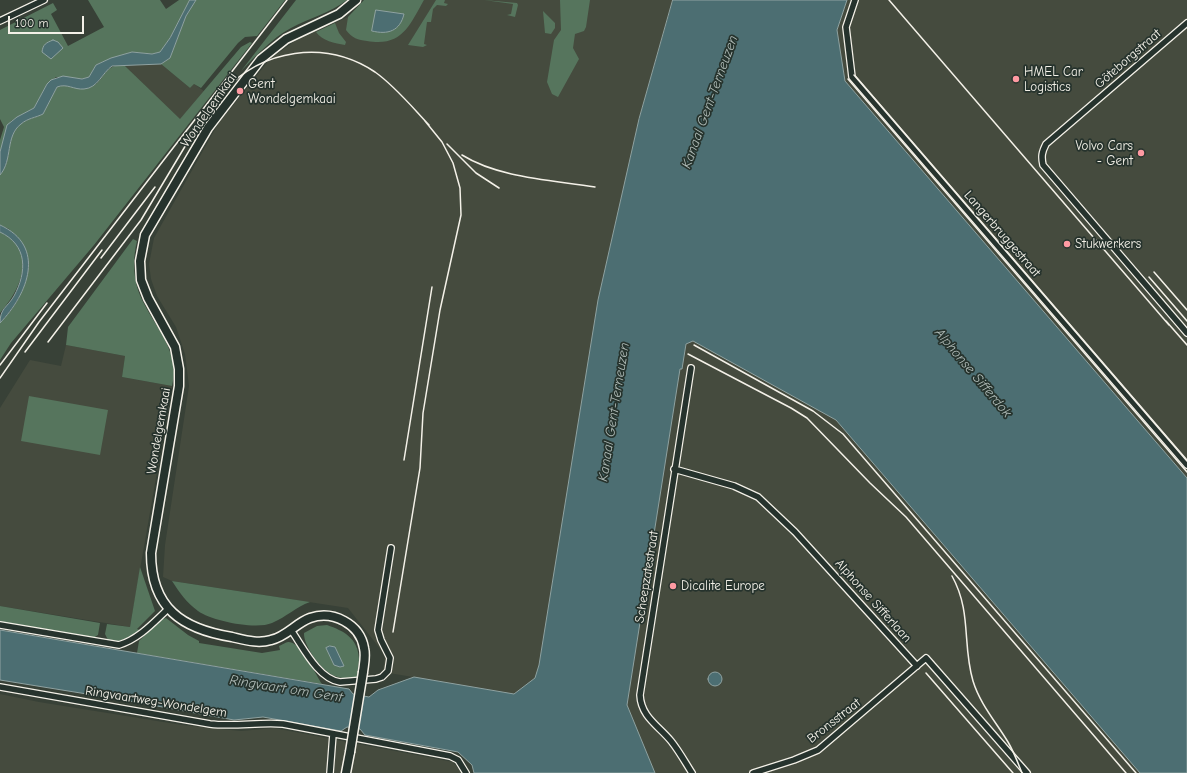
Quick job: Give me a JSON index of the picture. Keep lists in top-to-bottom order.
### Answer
{
  "streets": {
    "main road": ["Wondelgemkaai"],
    "street": [
      "Göteborgstraat",
      "Langerbruggestraat",
      "Scheepzatestraat",
      "Alphonse Sifferlaan",
      "Ringvaartweg-Wondelgem",
      "Bronsstraat"
    ]
  },
  "crossings": [
    ["Scheepzatestraat", "Alphonse Sifferlaan"],
    ["Alphonse Sifferlaan", "Bronsstraat"]
  ],
  "water": ["Kanaal Gent-Terneuzen", "Alphonse Sifferdok", "Ringvaart om Gent"],
  "places": [
    "HMEL Car Logistics",
    "Gent Wondelgemkaai",
    "Volvo Cars - Gent",
    "Stukwerkers",
    "Dicalite Europe"
  ],
  "scale_bar": "100 m"
}
